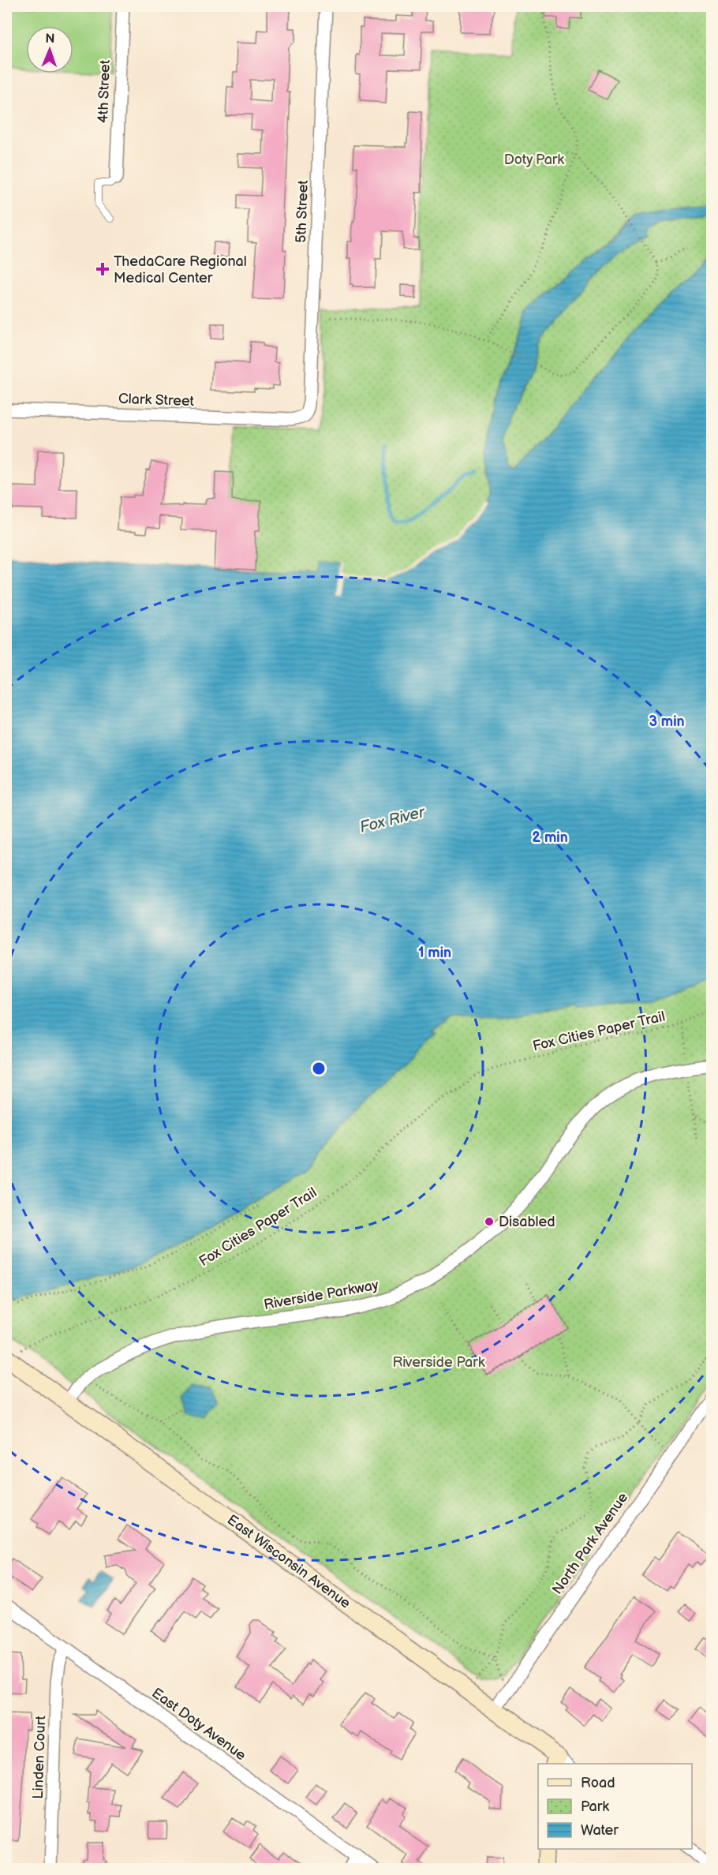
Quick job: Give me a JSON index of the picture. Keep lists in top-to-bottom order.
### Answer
{
  "streets": {
    "main road": ["East Wisconsin Avenue"],
    "street": [
      "4th Street",
      "5th Street",
      "Clark Street",
      "Riverside Parkway",
      "North Park Avenue",
      "East Doty Avenue",
      "Linden Court"
    ],
    "path": ["Fox Cities Paper Trail"]
  },
  "crossings": [
    ["5th Street", "Clark Street"],
    ["Fox Cities Paper Trail", "East Wisconsin Avenue"],
    ["Riverside Parkway", "East Wisconsin Avenue"],
    ["North Park Avenue", "East Wisconsin Avenue"],
    ["East Doty Avenue", "Linden Court"]
  ],
  "water": ["Fox River"],
  "parks": ["Doty Park", "Riverside Park"],
  "places": {
    "health": ["ThedaCare Regional Medical Center"],
    "other": ["Disabled"]
  },
  "legend": ["Road", "Park", "Water"],
  "north": "top",
  "rings": ["3 min", "2 min", "1 min"]
}
